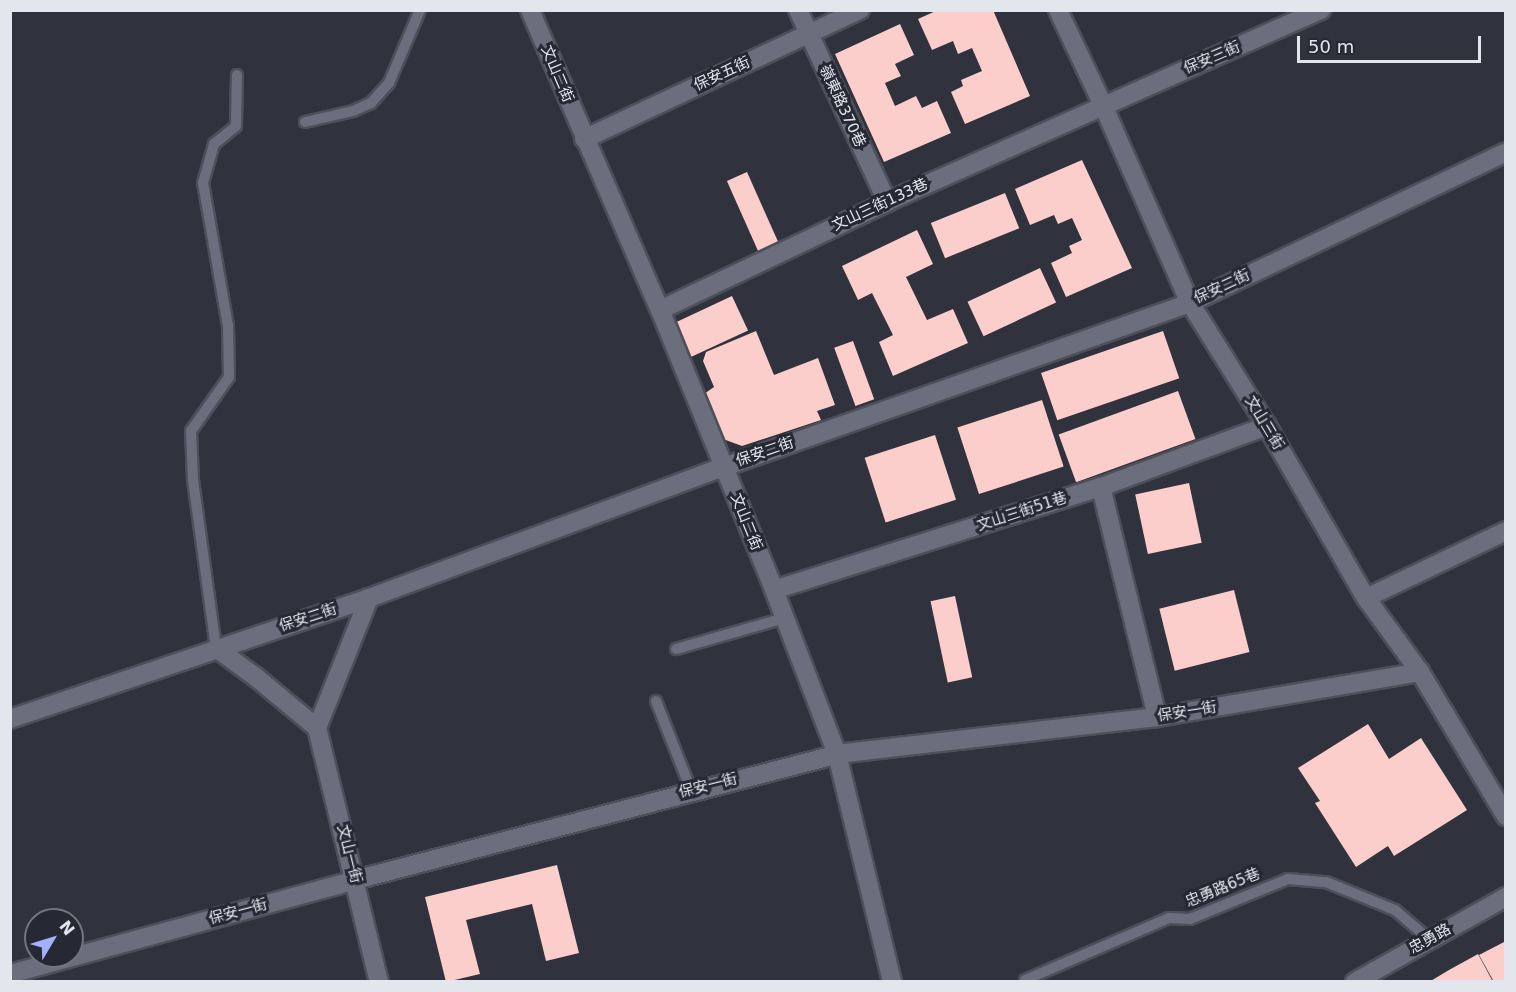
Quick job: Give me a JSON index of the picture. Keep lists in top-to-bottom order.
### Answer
{
  "streets": {
    "street": [
      "保安三街",
      "文山二街",
      "保安五街",
      "嶺東路370巷",
      "文山三街133巷",
      "保安二街",
      "文山三街",
      "文山三街51巷",
      "保安一街",
      "文山一街",
      "忠勇路"
    ],
    "lane": ["忠勇路65巷"]
  },
  "crossings": [
    ["保安三街", "文山三街133巷"],
    ["保安三街", "文山三街"],
    ["文山二街", "保安五街"],
    ["文山二街", "文山三街133巷"],
    ["文山二街", "保安二街"],
    ["文山二街", "文山三街51巷"],
    ["文山二街", "保安一街"],
    ["保安五街", "嶺東路370巷"],
    ["嶺東路370巷", "文山三街133巷"],
    ["文山三街133巷", "文山三街"],
    ["保安二街", "文山三街"],
    ["文山三街", "文山三街51巷"],
    ["文山三街", "保安一街"],
    ["保安一街", "文山一街"],
    ["忠勇路65巷", "忠勇路"]
  ],
  "scale_bar": "50 m",
  "north": "top right"
}
